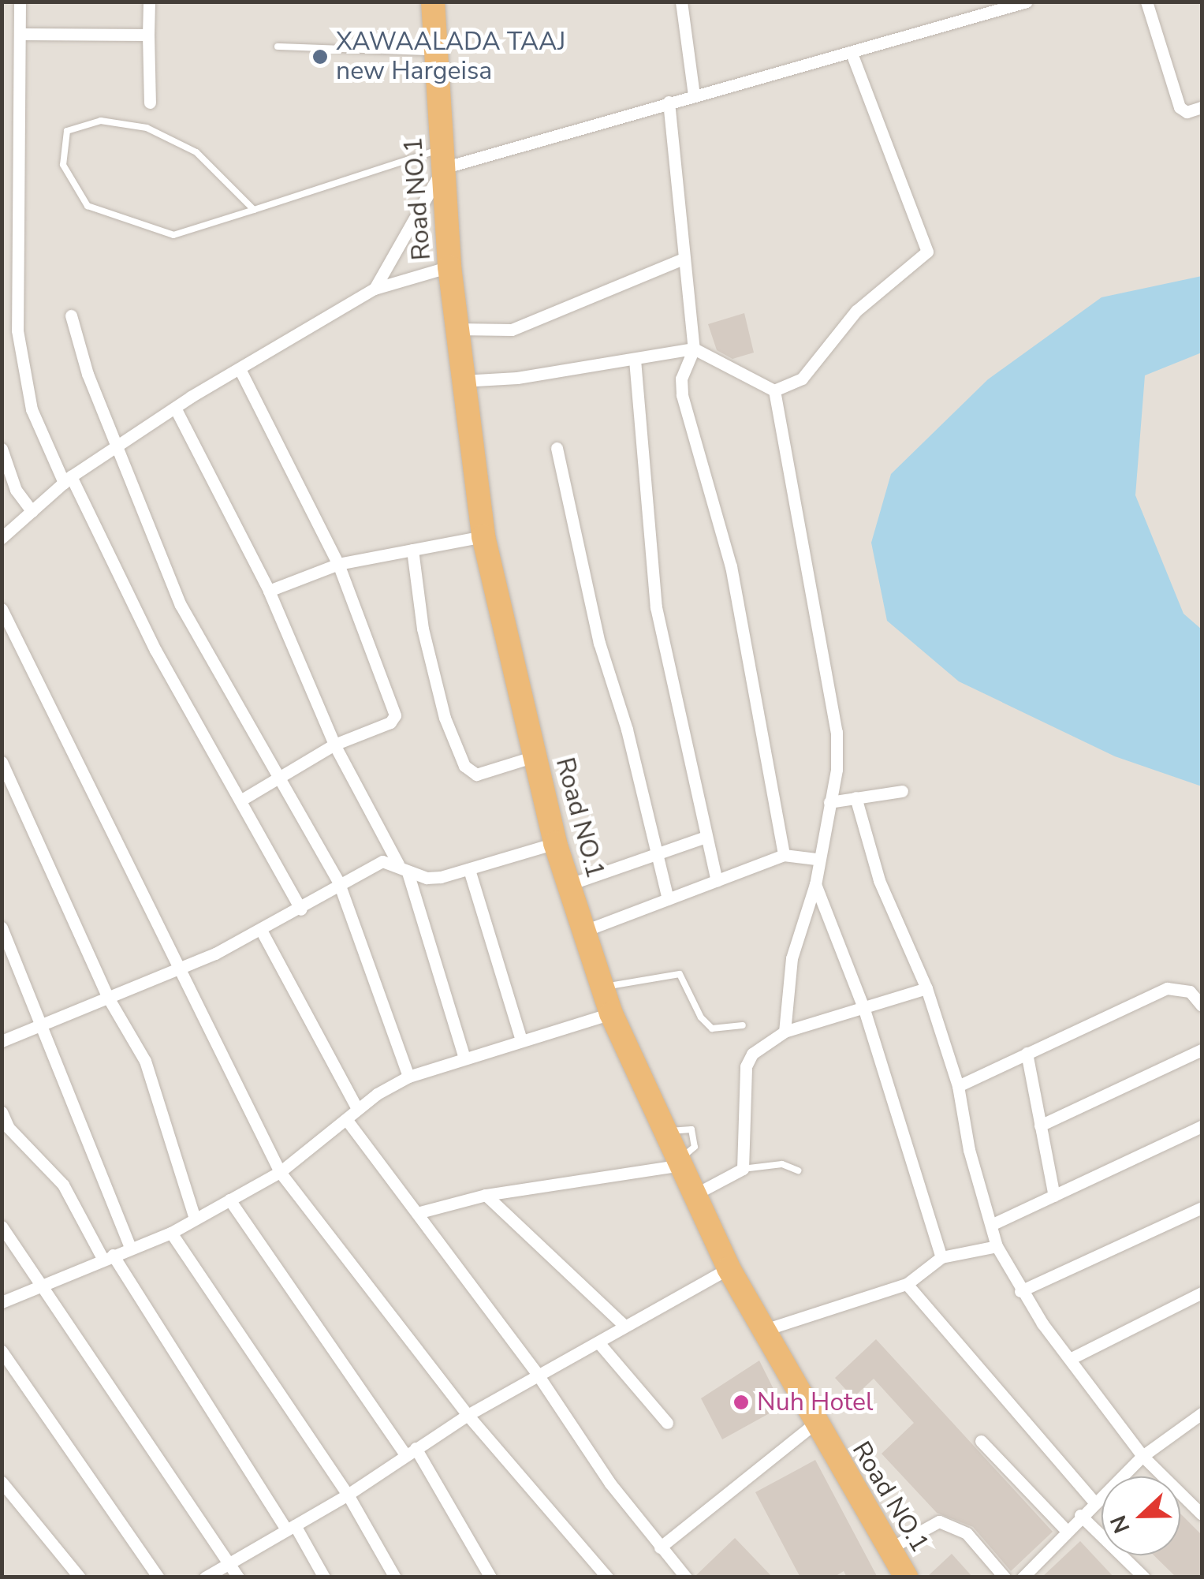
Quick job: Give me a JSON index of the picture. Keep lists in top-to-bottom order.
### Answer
{
  "streets": {
    "highway": ["Road NO.1"]
  },
  "places": ["XAWAALADA TAAJ new Hargeisa", "Nuh Hotel"],
  "north": "left"
}
